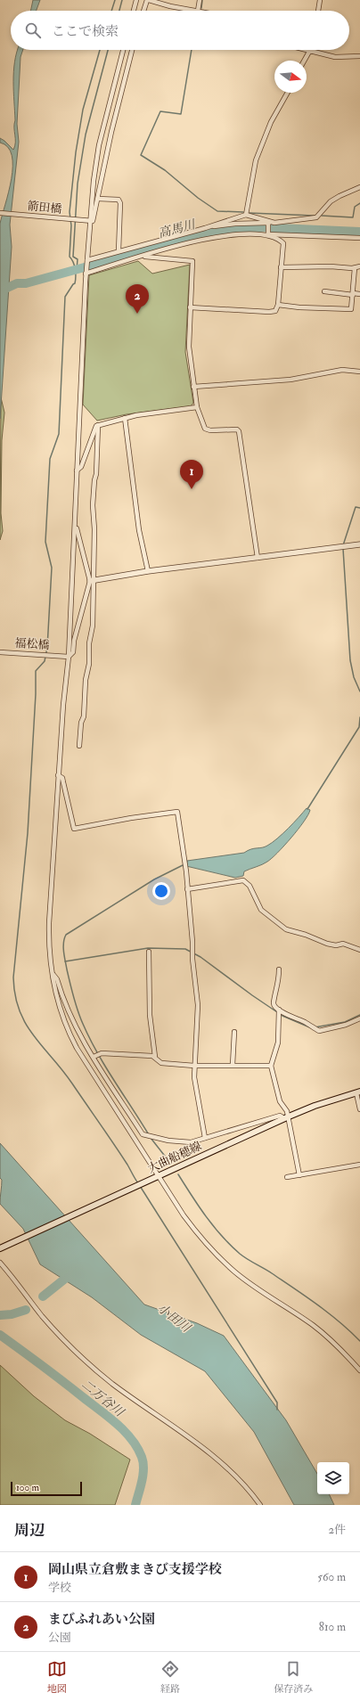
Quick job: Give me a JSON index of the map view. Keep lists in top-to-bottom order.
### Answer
{
  "streets": {
    "main road": ["大曲船穂線"],
    "street": ["箭田橋", "福松橋"]
  },
  "water": ["高馬川", "小田川", "二万谷川"],
  "scale_bar": "100 m",
  "north": "right",
  "page": {
    "search": "ここで検索",
    "pins": ["2", "1"],
    "scale": "100 m",
    "heading": ["周辺", "2件"],
    "list": [
      {
        "mark": "1",
        "name": "岡山県立倉敷まきび支援学校",
        "note": "学校",
        "value": "560 m"
      },
      {
        "mark": "2",
        "name": "まびふれあい公園",
        "note": "公園",
        "value": "810 m"
      }
    ],
    "nav": ["地図", "経路", "保存済み"]
  }
}
